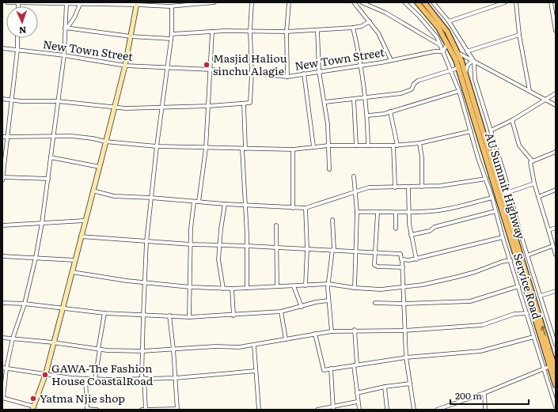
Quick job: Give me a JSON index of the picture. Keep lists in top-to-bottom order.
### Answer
{
  "streets": {
    "main road": ["AU Summit Highway"],
    "street": ["New Town Street", "Service Road"]
  },
  "crossings": [
    ["New Town Street", "Service Road"]
  ],
  "places": ["Masjid Haliou sinchu Alagie", "GAWA-The Fashion House CoastalRoad", "Yatma Njie shop"],
  "scale_bar": "200 m",
  "north": "bottom"
}
